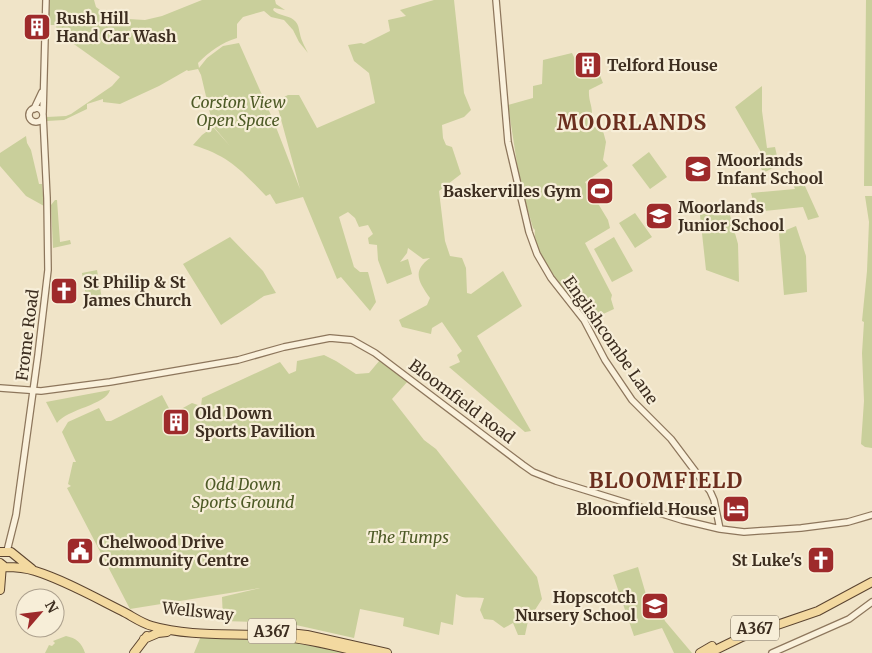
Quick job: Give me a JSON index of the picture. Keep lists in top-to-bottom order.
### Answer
{
  "streets": {
    "main road": ["Frome Road", "Wellsway", "A367"],
    "street": ["Englishcombe Lane", "Bloomfield Road"]
  },
  "crossings": [
    ["Frome Road", "Bloomfield Road"],
    ["Frome Road", "Wellsway"],
    ["Englishcombe Lane", "Bloomfield Road"]
  ],
  "districts": ["MOORLANDS", "BLOOMFIELD"],
  "parks": ["Corston View Open Space", "Odd Down Sports Ground", "The Tumps"],
  "places": {
    "building": ["Rush Hill Hand Car Wash", "Telford House", "Old Down Sports Pavilion"],
    "school or university": ["Moorlands Infant School", "Moorlands Junior School", "Hopscotch Nursery School"],
    "sports": ["Baskervilles Gym"],
    "church": ["St Philip & St James Church", "St Luke's"],
    "hotel": ["Bloomfield House"],
    "public building": ["Chelwood Drive Community Centre"]
  },
  "north": "top right"
}
